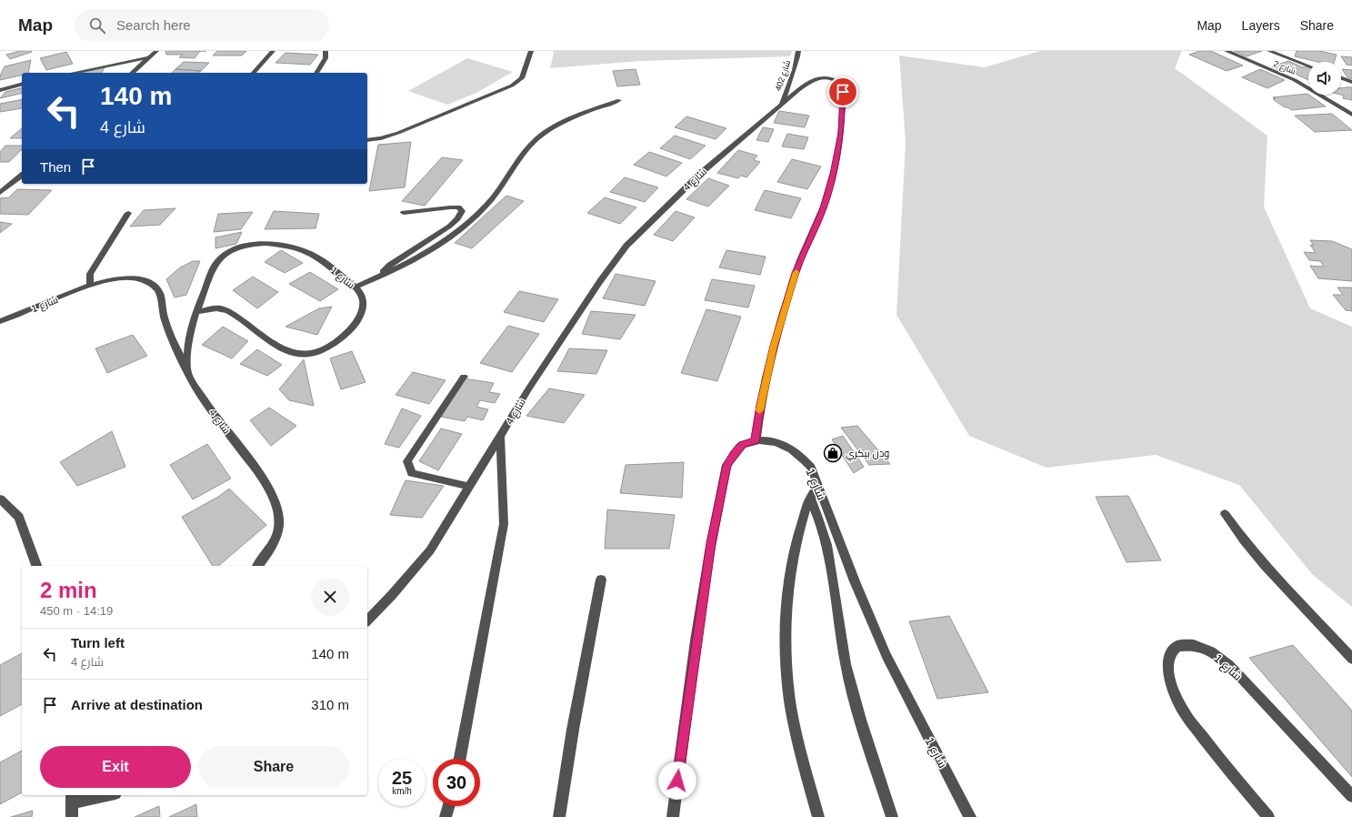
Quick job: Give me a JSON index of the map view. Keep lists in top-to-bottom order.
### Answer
{
  "streets": {
    "street": [
      "شارع 2",
      "شارع 402",
      "شارع 4",
      "شارع 1"
    ]
  },
  "crossings": [
    ["شارع 402", "شارع 4"],
    ["شارع 4", "شارع 1"]
  ],
  "places": {
    "shop": ["ودن بيكري"]
  },
  "page": {
    "header": "Map",
    "search": "Search here",
    "nav": ["Map", "Layers", "Share"],
    "turn": ["140 m", "شارع 4"],
    "then": "Then",
    "heading": ["2 min", "450 m · 14:19"],
    "list": [
      {
        "name": "Turn left",
        "note": "شارع 4",
        "value": "140 m"
      },
      {
        "name": "Arrive at destination",
        "value": "310 m"
      }
    ],
    "buttons": ["Exit", "Share"],
    "speed": "25 km/h",
    "limit": "30"
  }
}
